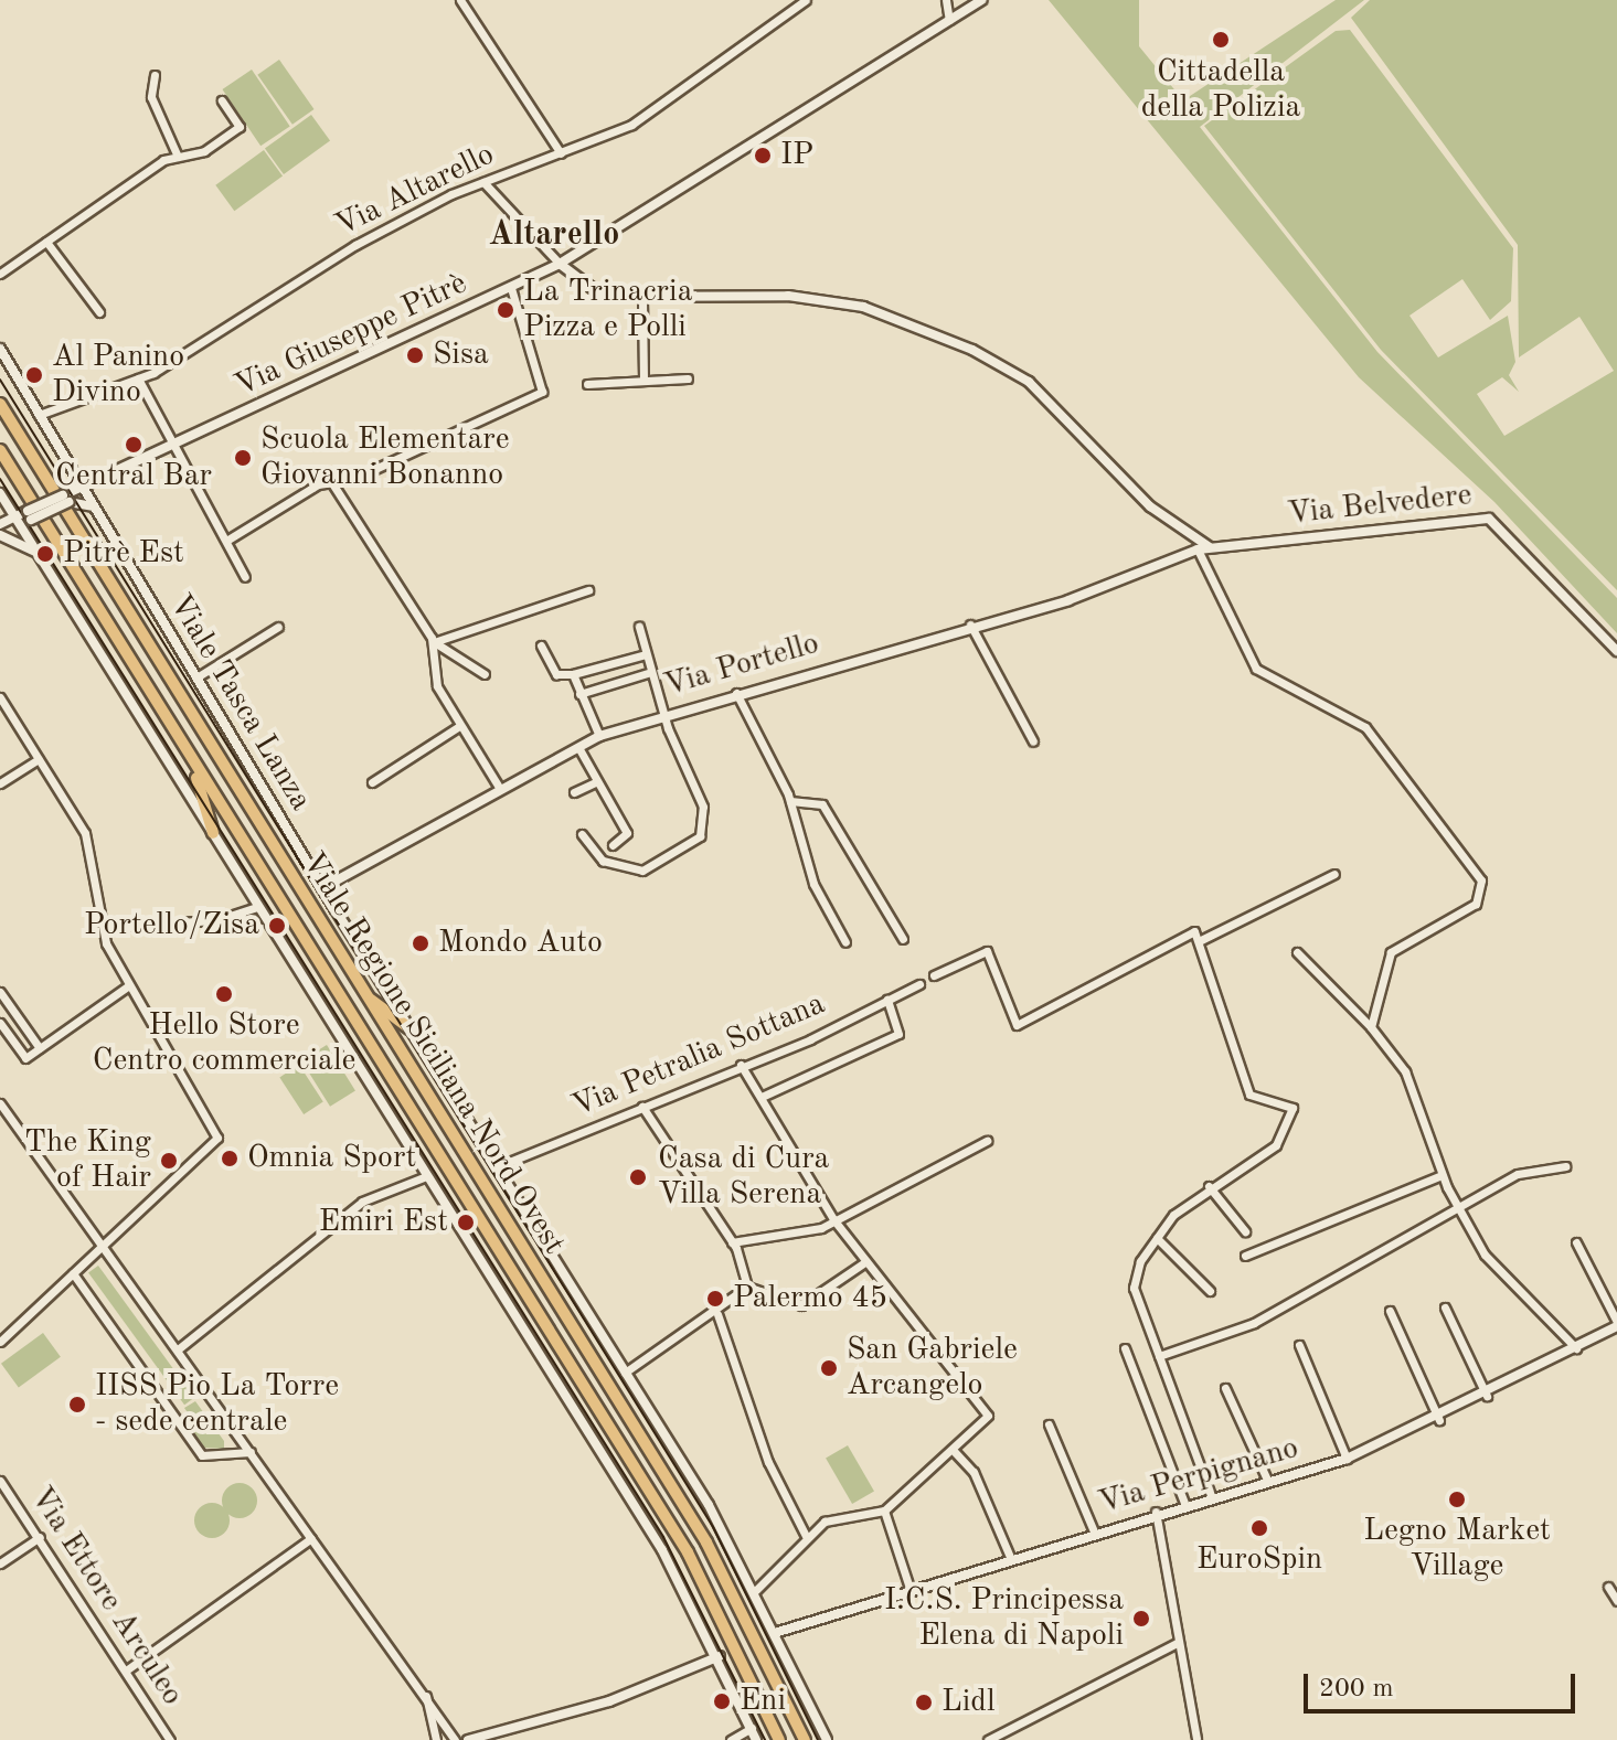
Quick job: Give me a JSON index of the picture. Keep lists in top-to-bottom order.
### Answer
{
  "streets": {
    "main road": ["Viale Regione Siciliana Nord Ovest"],
    "street": [
      "Via Altarello",
      "Via Giuseppe Pitrè",
      "Via Belvedere",
      "Via Portello",
      "Viale Tasca Lanza",
      "Via Petralia Sottana",
      "Via Perpignano",
      "Via Ettore Arculeo"
    ]
  },
  "crossings": [
    ["Via Belvedere", "Via Portello"],
    ["Via Portello", "Viale Tasca Lanza"],
    ["Viale Tasca Lanza", "Via Petralia Sottana"]
  ],
  "districts": ["Altarello"],
  "places": [
    "Cittadella della Polizia",
    "IP",
    "La Trinacria Pizza e Polli",
    "Sisa",
    "Al Panino Divino",
    "Central Bar",
    "Scuola Elementare Giovanni Bonanno",
    "Pitrè Est",
    "Portello/Zisa",
    "Mondo Auto",
    "Hello Store Centro commerciale",
    "Omnia Sport",
    "The King of Hair",
    "Casa di Cura Villa Serena",
    "Emiri Est",
    "Palermo 45",
    "San Gabriele Arcangelo",
    "IISS Pio La Torre - sede centrale",
    "Legno Market Village",
    "EuroSpin",
    "I.C.S. Principessa Elena di Napoli",
    "Eni",
    "Lidl"
  ],
  "scale_bar": "200 m"
}
